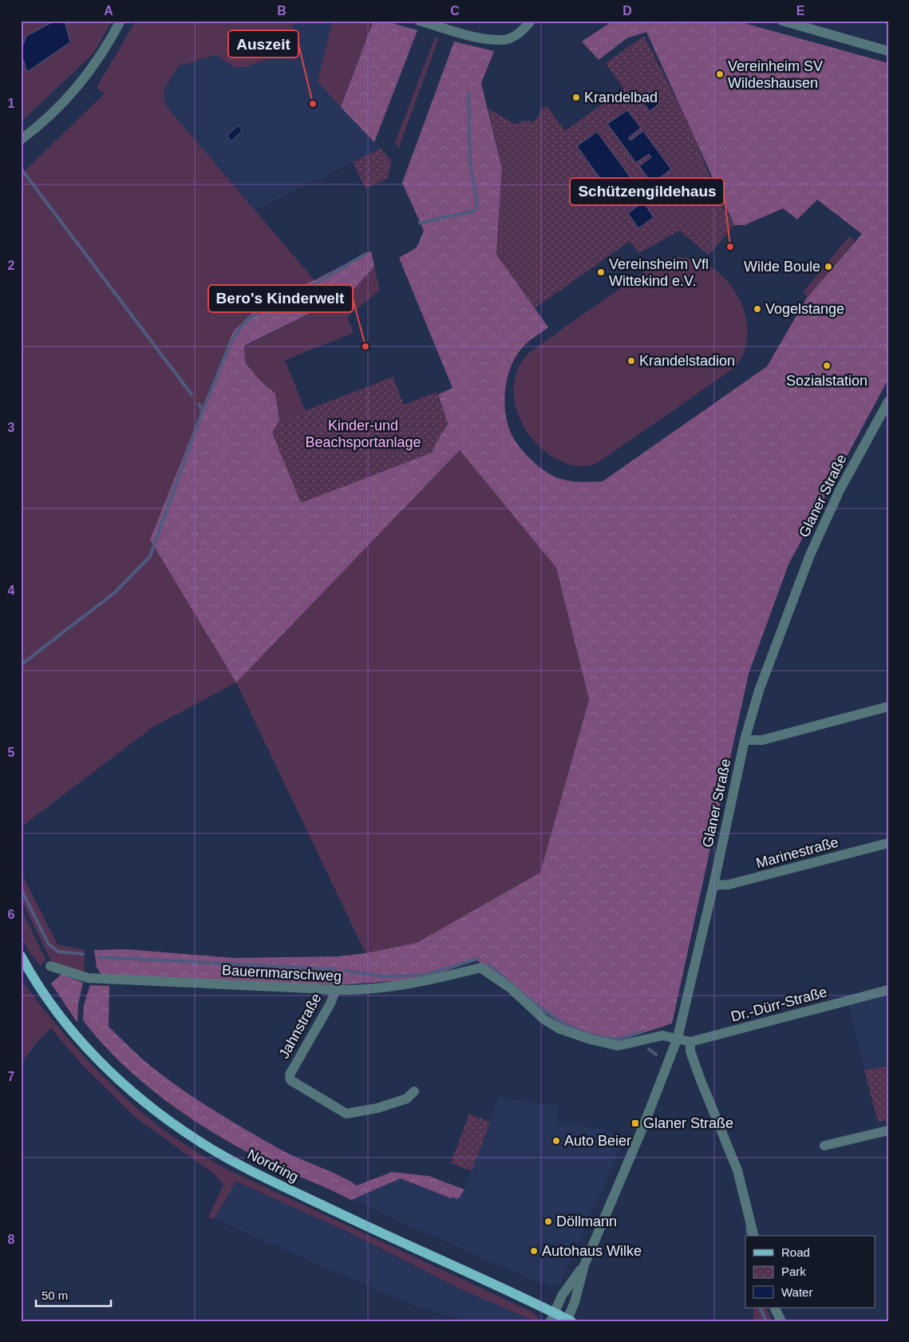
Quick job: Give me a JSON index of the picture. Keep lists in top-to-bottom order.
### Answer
{
  "streets": {
    "main road": ["Nordring"],
    "street": [
      "Glaner Straße",
      "Marinestraße",
      "Bauernmarschweg",
      "Dr.-Dürr-Straße",
      "Jahnstraße"
    ]
  },
  "crossings": [
    ["Glaner Straße", "Marinestraße"],
    ["Glaner Straße", "Bauernmarschweg"],
    ["Glaner Straße", "Nordring"],
    ["Bauernmarschweg", "Jahnstraße"]
  ],
  "parks": ["Kinder-und Beachsportanlage"],
  "places": {
    "other": [
      "Vereinheim SV Wildeshausen",
      "Krandelbad",
      "Auszeit",
      "Schützengildehaus",
      "Wilde Boule",
      "Vereinsheim Vfl Wittekind e.V.",
      "Vogelstange",
      "Bero's Kinderwelt",
      "Krandelstadion",
      "Sozialstation",
      "Auto Beier",
      "Döllmann",
      "Autohaus Wilke"
    ],
    "transit": ["Glaner Straße"]
  },
  "legend": ["Road", "Park", "Water"],
  "scale_bar": "50 m",
  "grid": {
    "columns": [
      "A",
      "B",
      "C",
      "D",
      "E"
    ],
    "rows": [
      "1",
      "2",
      "3",
      "4",
      "5",
      "6",
      "7",
      "8"
    ]
  }
}
